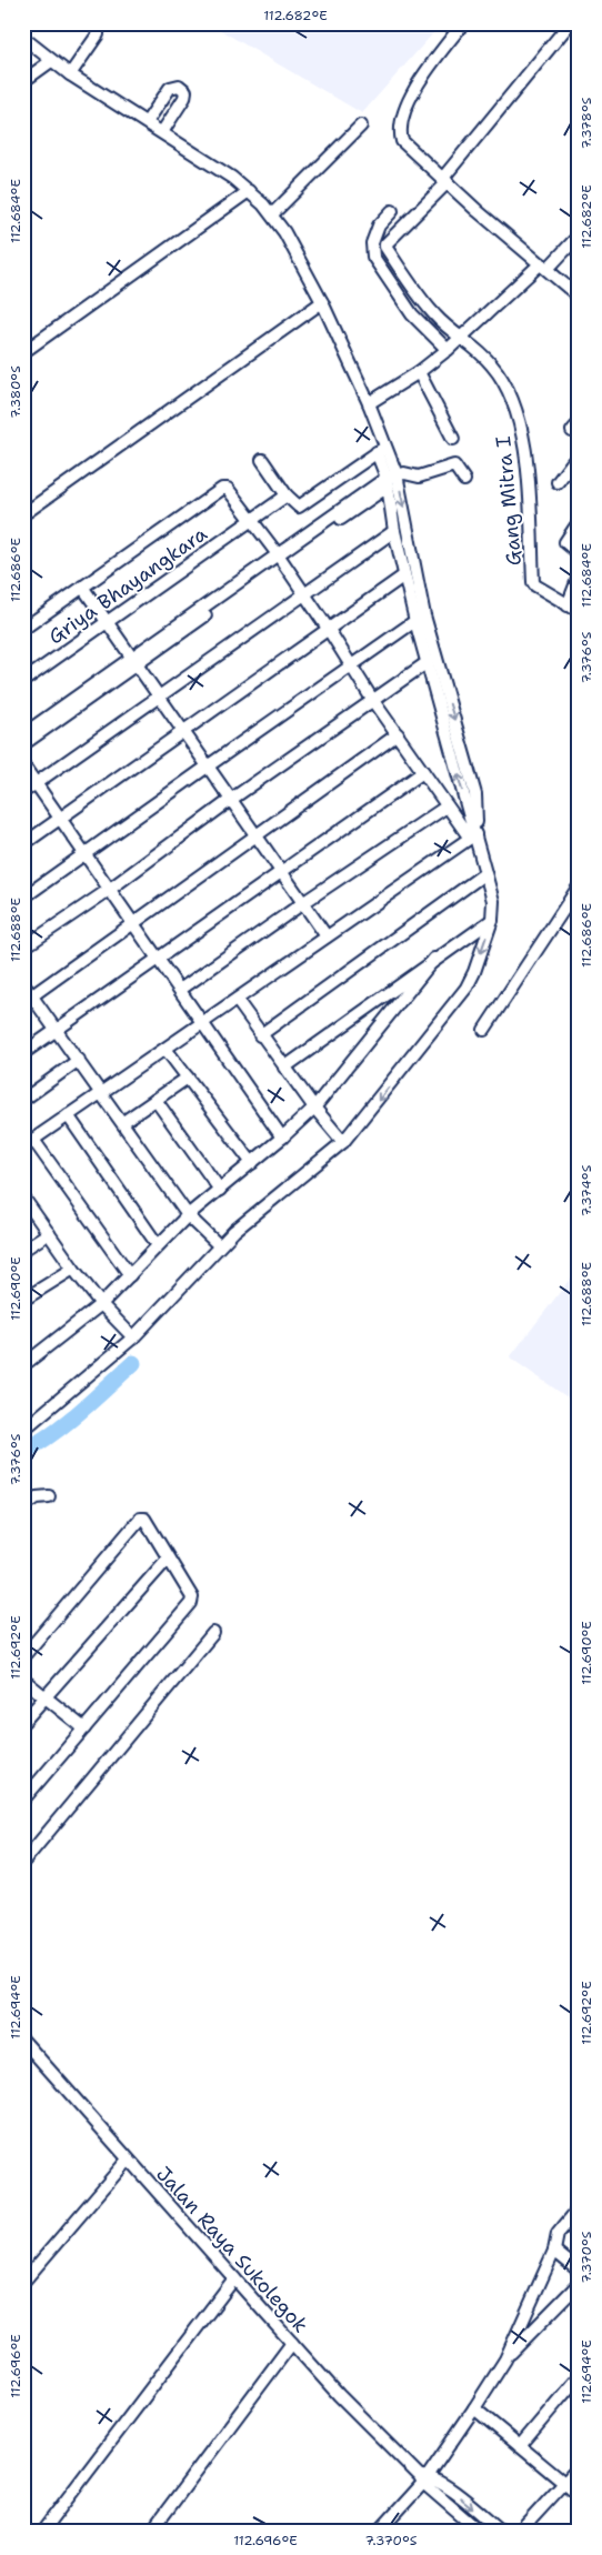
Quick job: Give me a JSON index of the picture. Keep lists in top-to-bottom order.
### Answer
{
  "streets": {
    "street": ["Gang Mitra I", "Griya Bhayangkara", "Jalan Raya Sukolegok"]
  },
  "coordinates": [
    "112.682°E",
    "7.378°S",
    "112.684°E",
    "7.380°S",
    "112.686°E",
    "7.376°S",
    "112.688°E",
    "7.374°S",
    "112.690°E",
    "112.692°E",
    "112.694°E",
    "7.370°S",
    "112.696°E"
  ]
}
